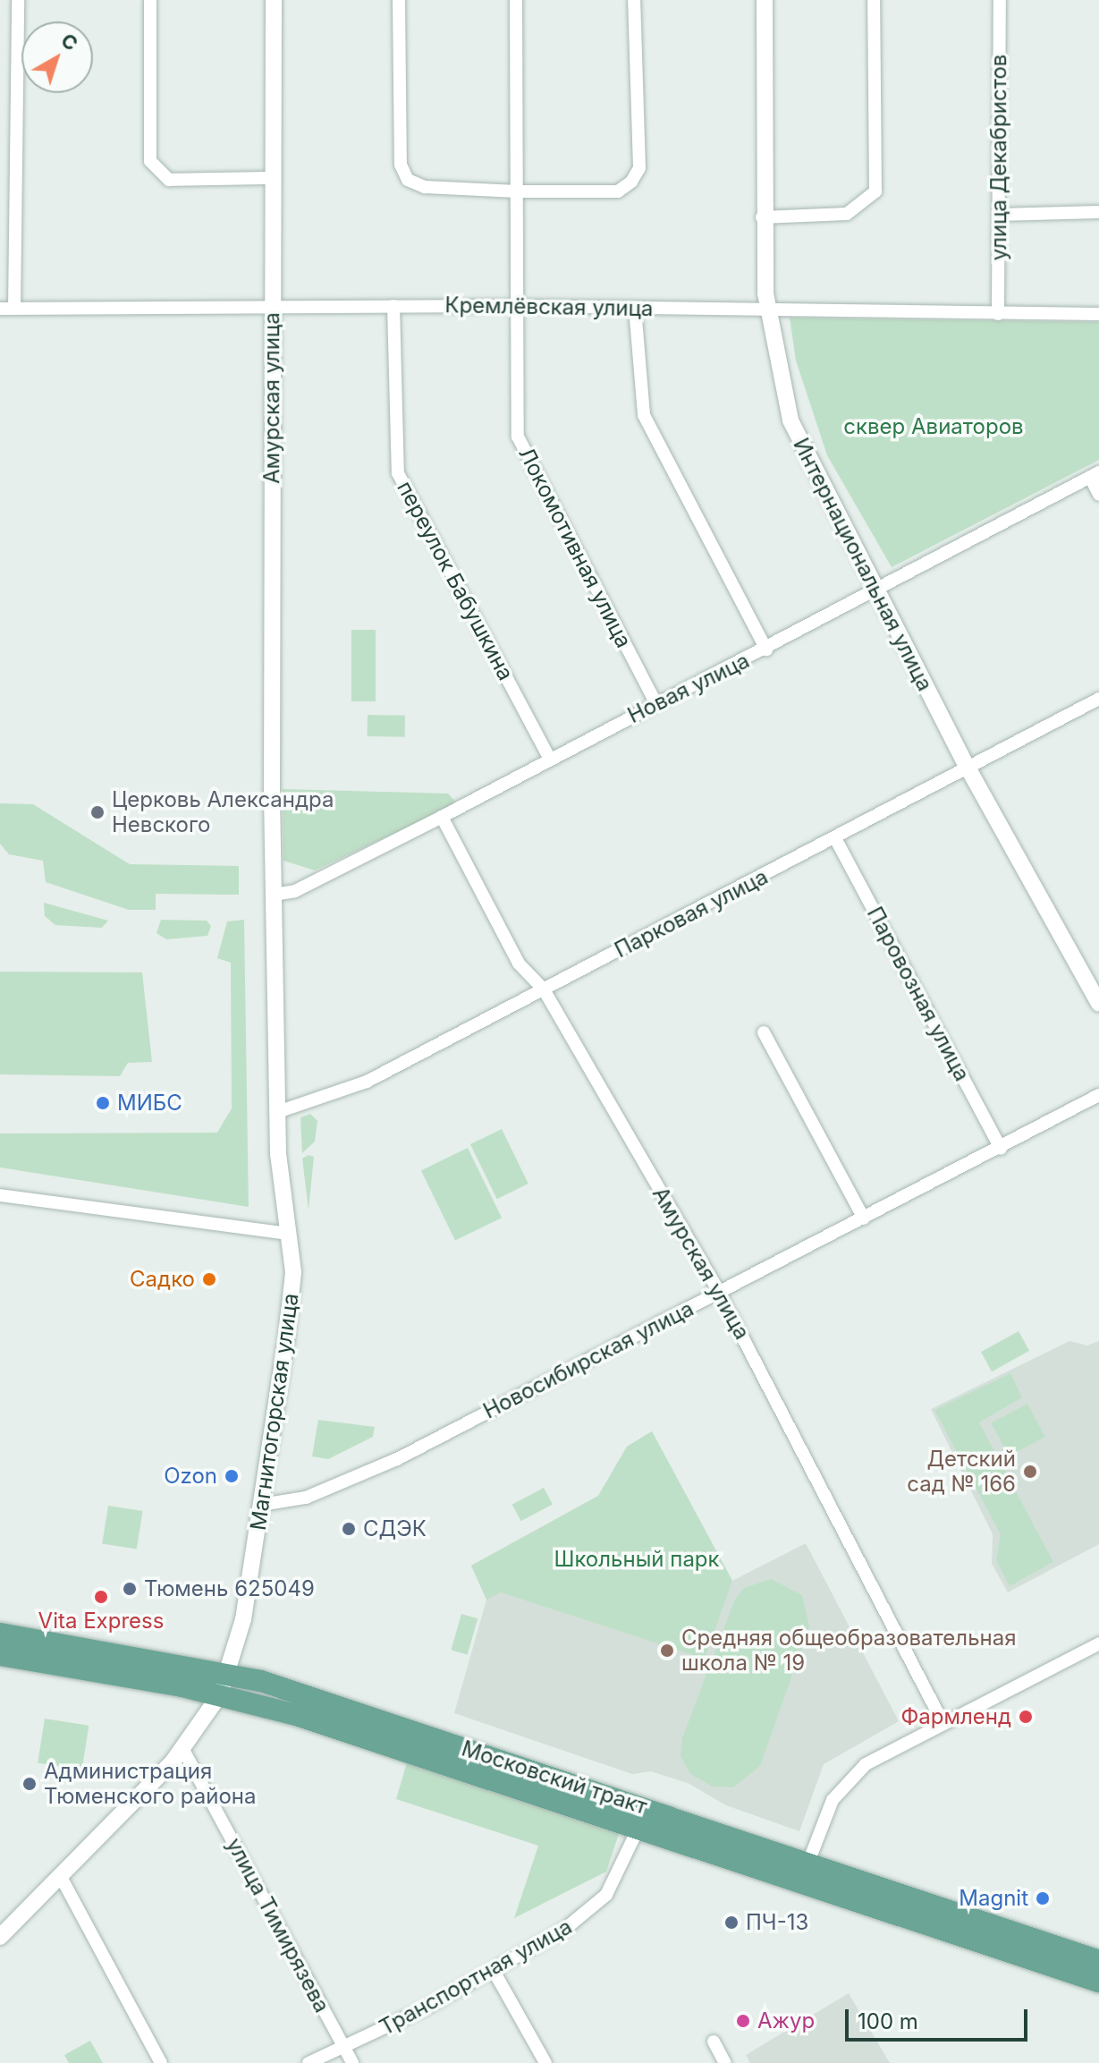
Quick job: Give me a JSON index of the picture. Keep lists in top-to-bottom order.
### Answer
{
  "streets": {
    "main road": ["Московский тракт"],
    "street": [
      "улица Декабристов",
      "Кремлёвская улица",
      "Амурская улица",
      "Локомотивная улица",
      "Интернациональная улица",
      "переулок Бабушкина",
      "Новая улица",
      "Парковая улица",
      "Паровозная улица",
      "Новосибирская улица",
      "Магнитогорская улица",
      "улица Тимирязева",
      "Транспортная улица"
    ]
  },
  "crossings": [
    ["улица Декабристов", "Кремлёвская улица"],
    ["Кремлёвская улица", "Амурская улица"],
    ["Кремлёвская улица", "Локомотивная улица"],
    ["Кремлёвская улица", "Интернациональная улица"],
    ["Кремлёвская улица", "переулок Бабушкина"],
    ["Амурская улица", "Новая улица"],
    ["Амурская улица", "Парковая улица"],
    ["Амурская улица", "Новосибирская улица"],
    ["Амурская улица", "Магнитогорская улица"],
    ["Локомотивная улица", "Новая улица"],
    ["Интернациональная улица", "Новая улица"],
    ["Интернациональная улица", "Парковая улица"],
    ["переулок Бабушкина", "Новая улица"],
    ["Новая улица", "Магнитогорская улица"],
    ["Парковая улица", "Паровозная улица"],
    ["Парковая улица", "Магнитогорская улица"],
    ["Паровозная улица", "Новосибирская улица"],
    ["Новосибирская улица", "Магнитогорская улица"],
    ["Магнитогорская улица", "Московский тракт"],
    ["Магнитогорская улица", "улица Тимирязева"],
    ["Московский тракт", "Транспортная улица"],
    ["улица Тимирязева", "Транспортная улица"]
  ],
  "parks": ["сквер Авиаторов", "Школьный парк"],
  "places": [
    "Церковь Александра Невского",
    "МИБС",
    "Садко",
    "Детский сад № 166",
    "Ozon",
    "СДЭК",
    "Тюмень 625049",
    "Vita Express",
    "Средняя общеобразовательная школа № 19",
    "Фармленд",
    "Администрация Тюменского района",
    "Magnit",
    "ПЧ-13",
    "Ажур"
  ],
  "scale_bar": "100 m",
  "north": "top right"
}
